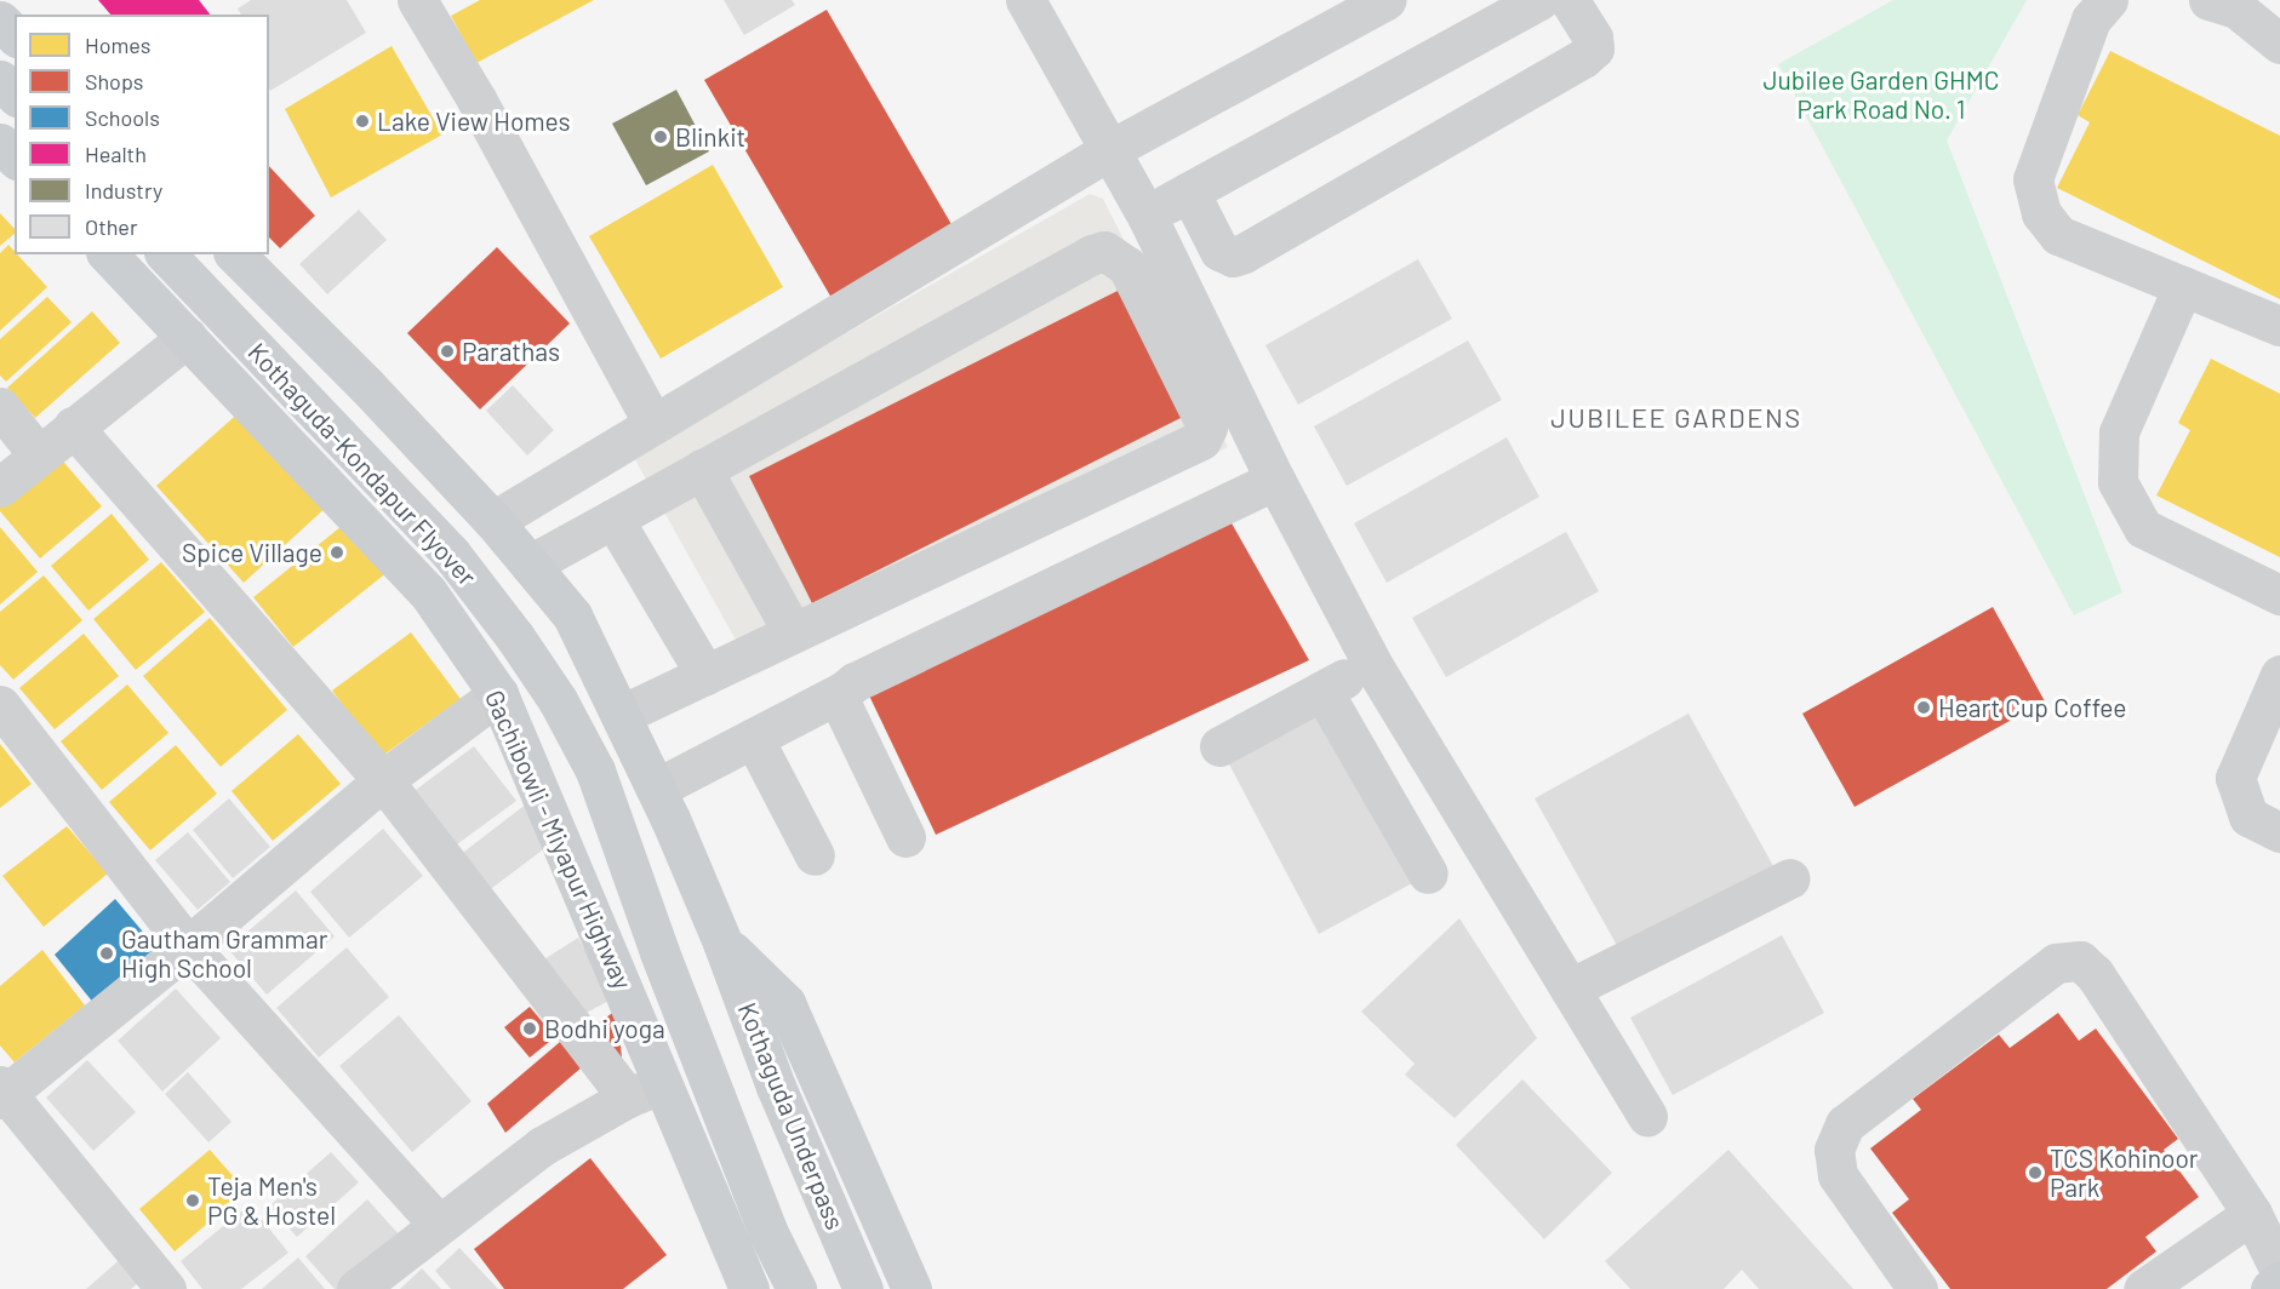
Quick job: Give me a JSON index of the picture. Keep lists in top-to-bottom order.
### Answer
{
  "streets": {
    "main road": ["Kothaguda-Kondapur Flyover", "Gachibowli - Miyapur Highway", "Kothaguda Underpass"]
  },
  "districts": ["JUBILEE GARDENS"],
  "parks": ["Jubilee Garden GHMC Park Road No. 1"],
  "places": [
    "Lake View Homes",
    "Blinkit",
    "Parathas",
    "Spice Village",
    "Heart Cup Coffee",
    "Gautham Grammar High School",
    "Bodhi yoga",
    "TCS Kohinoor Park",
    "Teja Men's PG & Hostel"
  ],
  "legend": [
    "Homes",
    "Shops",
    "Schools",
    "Health",
    "Industry",
    "Other"
  ]
}
